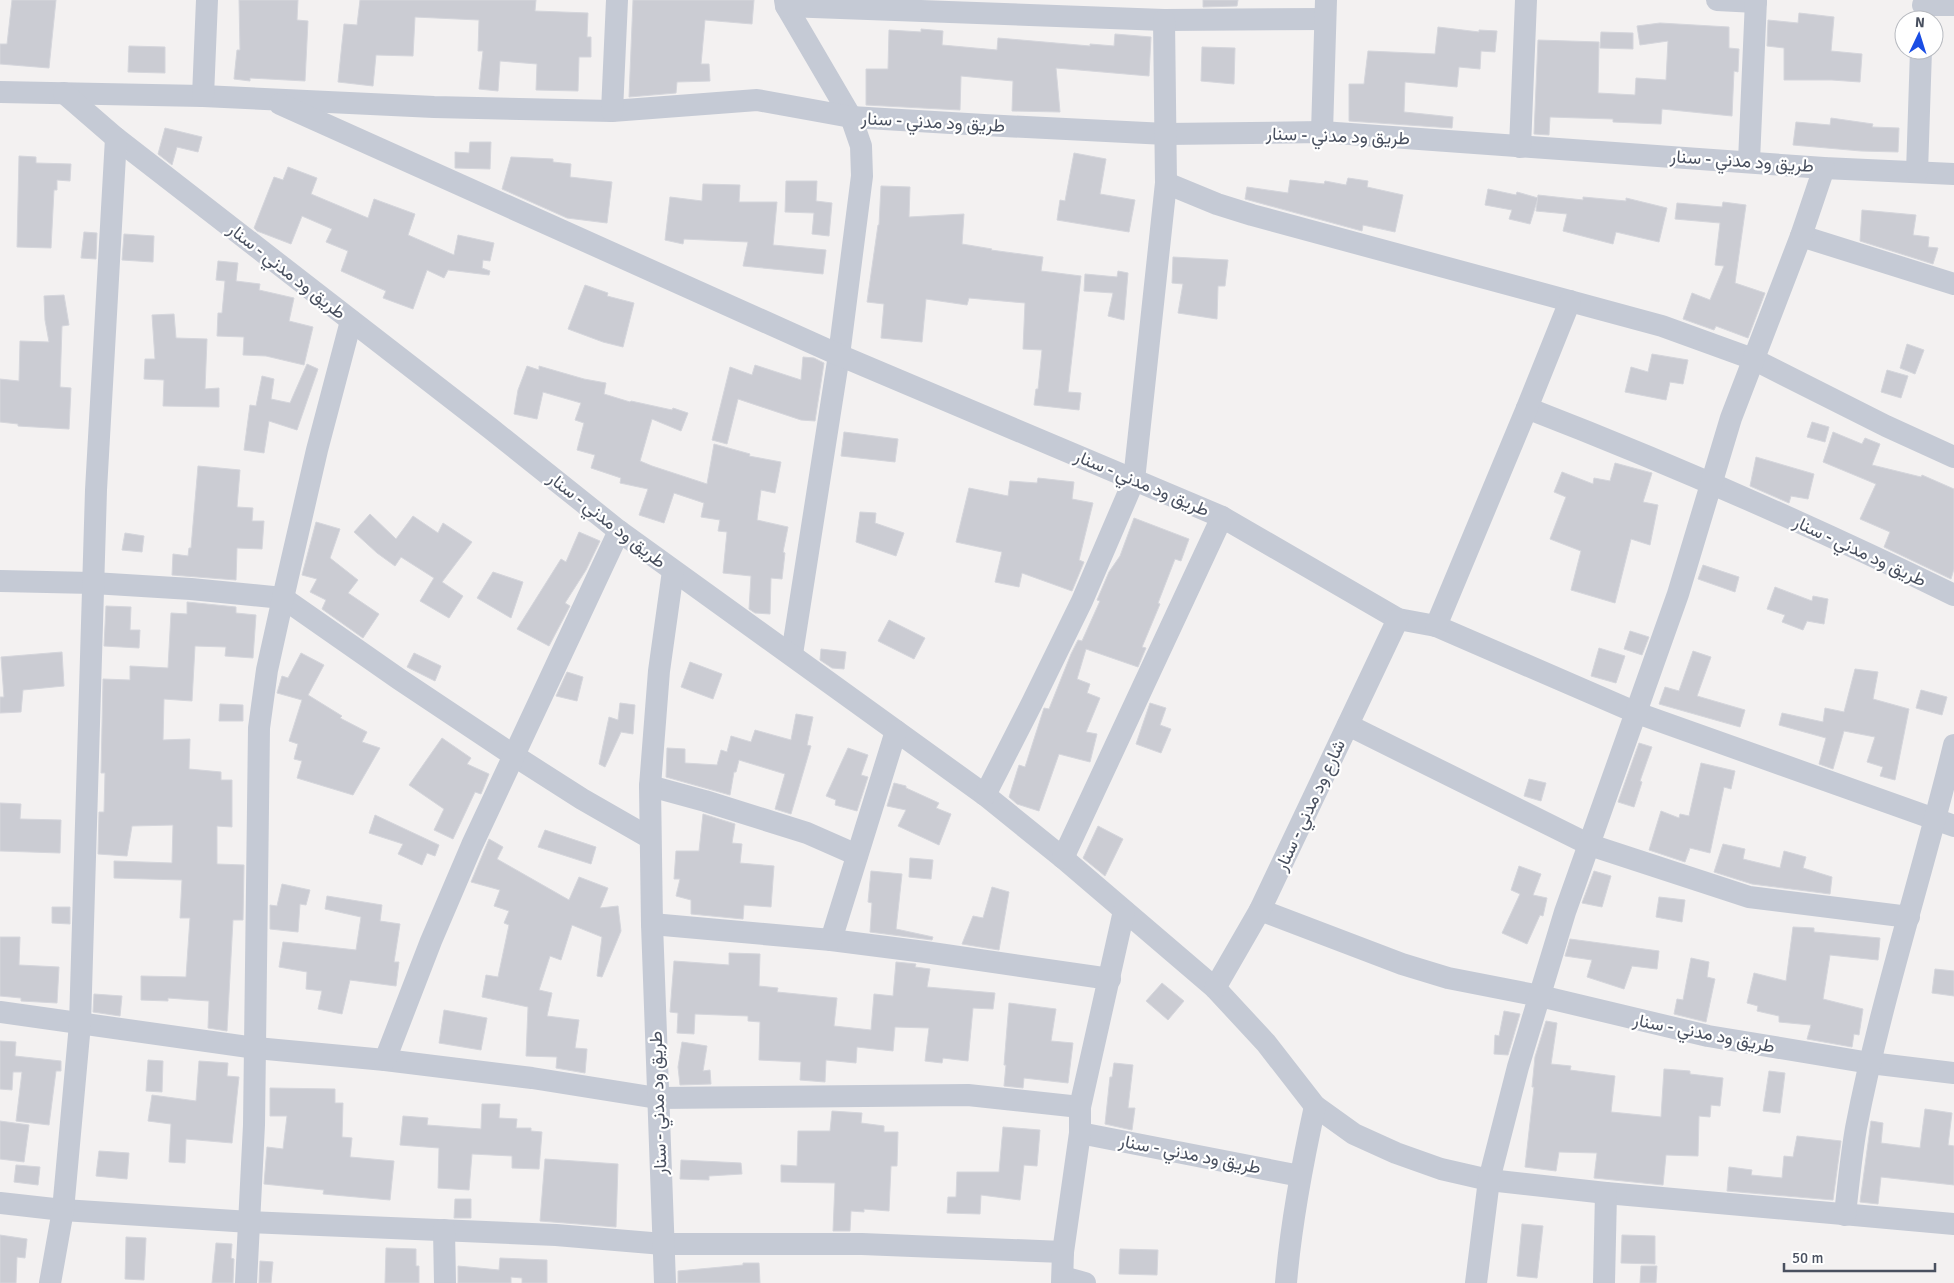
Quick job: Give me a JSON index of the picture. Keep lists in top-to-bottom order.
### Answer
{
  "streets": {
    "street": ["طريق ود مدني - سنار", "شارع ود مدني - سنار"]
  },
  "crossings": [
    ["طريق ود مدني - سنار", "شارع ود مدني - سنار"]
  ],
  "scale_bar": "50 m",
  "north": "top"
}
